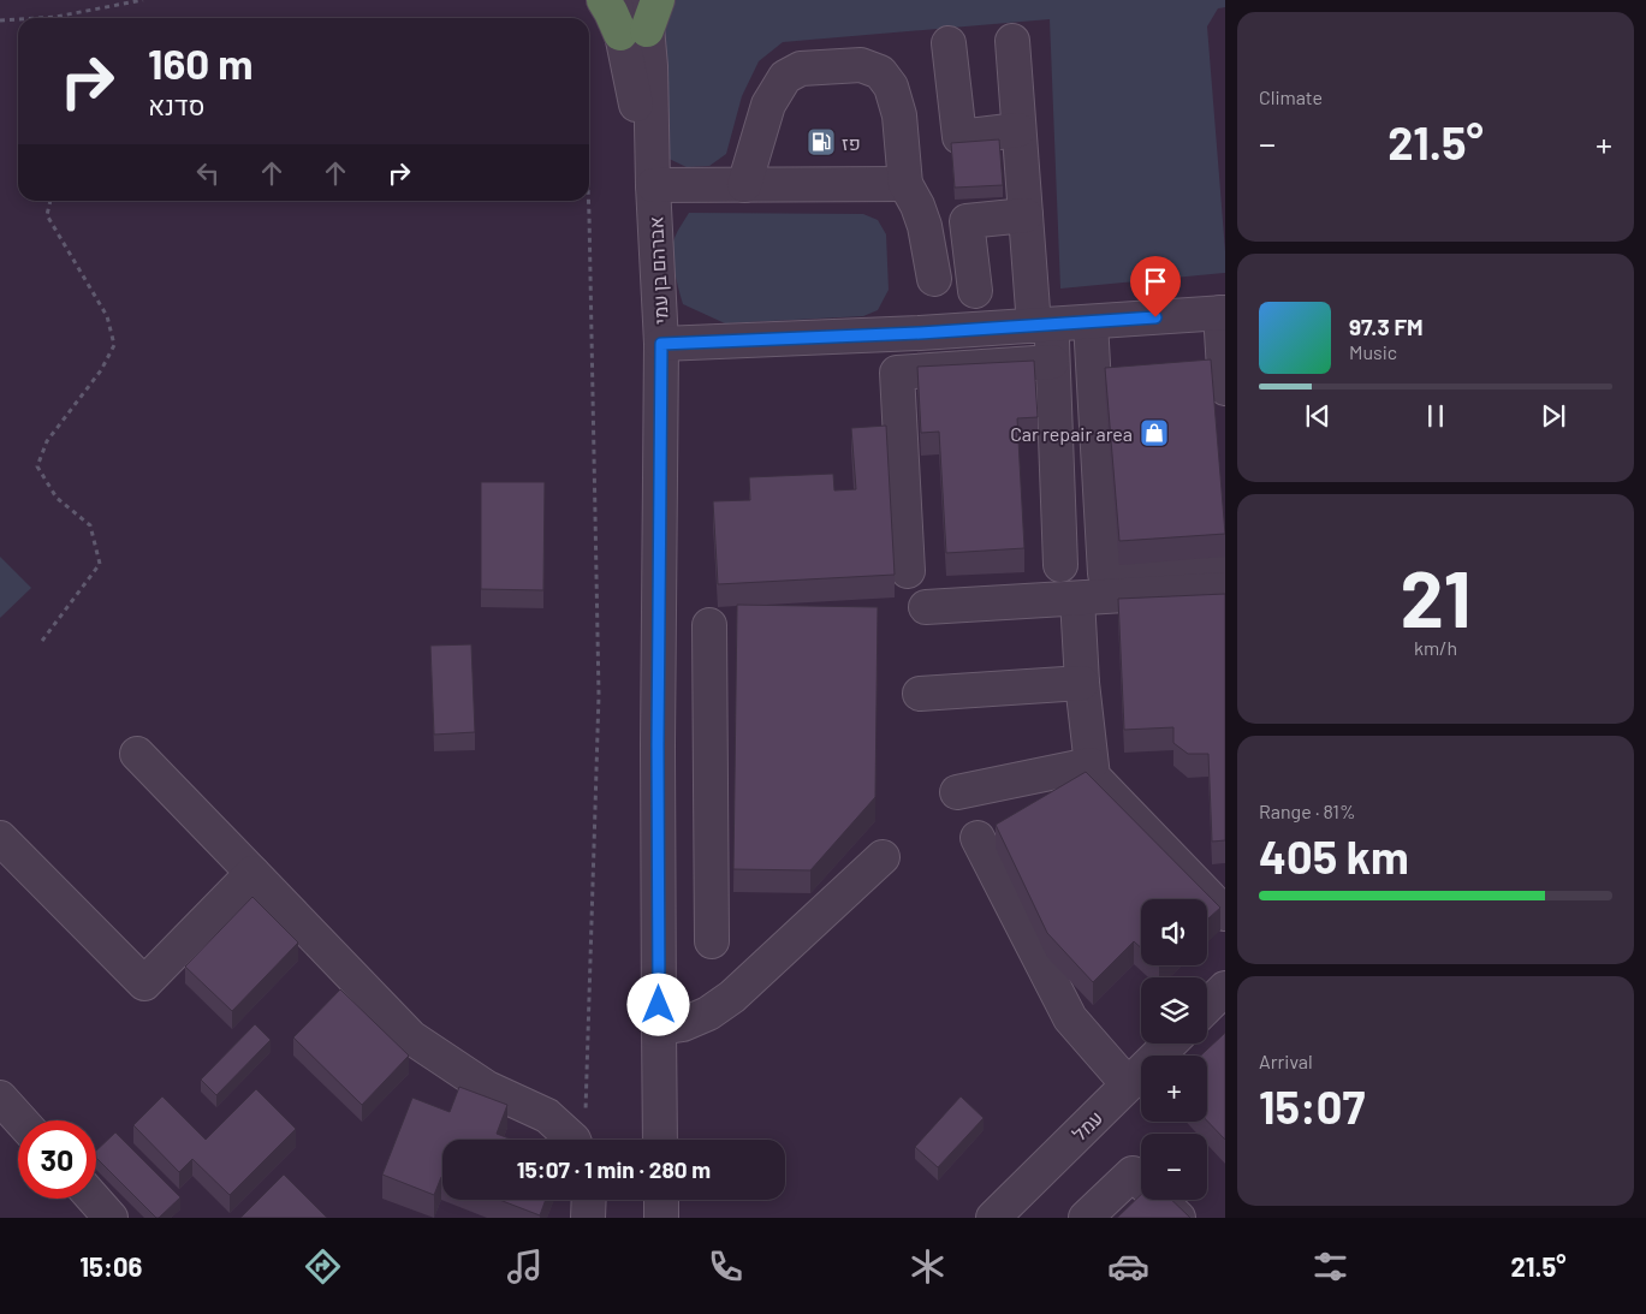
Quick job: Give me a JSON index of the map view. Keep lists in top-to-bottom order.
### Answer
{
  "streets": {
    "street": ["אברהם בן עמי", "עמל"]
  },
  "places": {
    "fuel station": ["פז"],
    "shop": ["Car repair area"]
  },
  "page": {
    "tile": [
      "Climate",
      ["21", "km/h"],
      ["Range · 81%", "405 km"],
      ["Arrival", "15:07"]
    ],
    "turn": ["160 m", "סדנא"],
    "heat": ["−", "21.5°", "+"],
    "song": ["97.3 FM", "Music"],
    "map_buttons": ["+", "−"],
    "limit": "30",
    "trip": "15:07 · 1 min · 280 m",
    "tabs": ["15:06", "21.5°"]
  }
}
